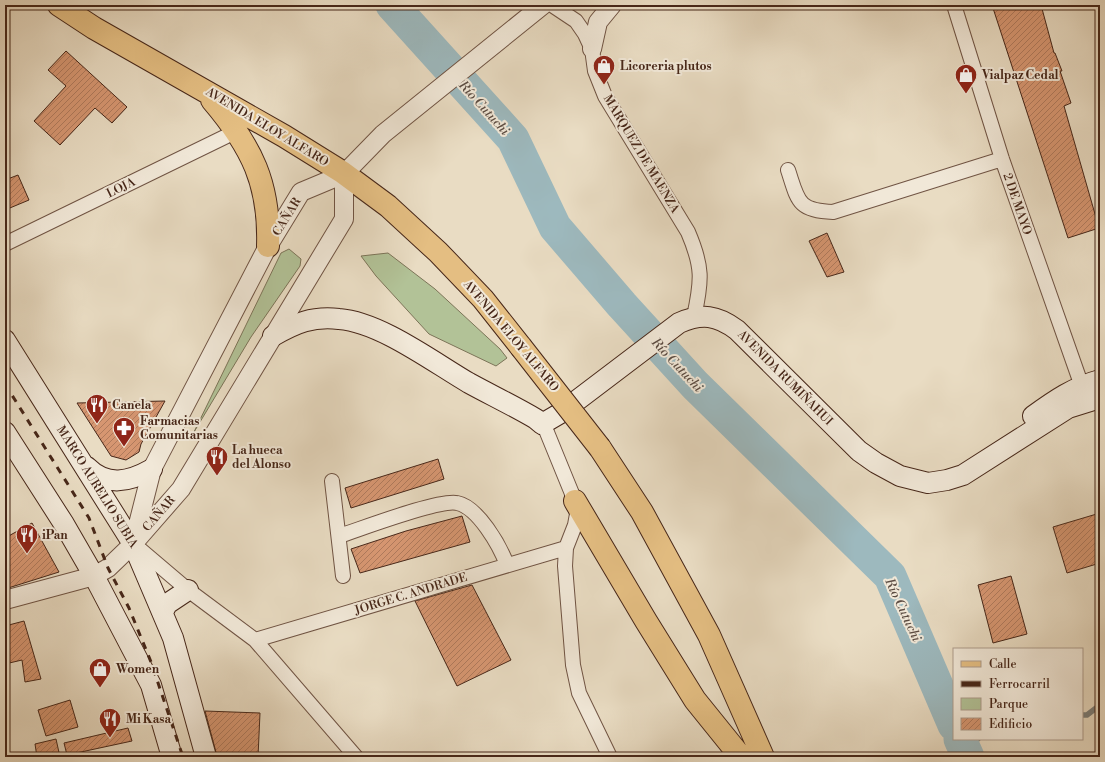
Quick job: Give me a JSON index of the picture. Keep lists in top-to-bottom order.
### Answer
{
  "streets": {
    "main road": ["AVENIDA ELOY ALFARO", "AVENIDA RUMIÑAHUI", "MARCO AURELIO SUBIA"],
    "street": [
      "MARQUEZ DE MAENZA",
      "LOJA",
      "2 DE MAYO",
      "CAÑAR",
      "JORGE C. ANDRADE"
    ]
  },
  "crossings": [
    ["AVENIDA ELOY ALFARO", "CAÑAR"],
    ["MARQUEZ DE MAENZA", "AVENIDA RUMIÑAHUI"],
    ["2 DE MAYO", "AVENIDA RUMIÑAHUI"],
    ["CAÑAR", "MARCO AURELIO SUBIA"]
  ],
  "water": ["Río Cutuchi"],
  "places": {
    "shop": ["Licoreria plutos", "Vialpaz Cedal", "Women"],
    "restaurant": [
      "Canela",
      "La hueca del Alonso",
      "iPan",
      "Mi Kasa"
    ],
    "pharmacy": ["Farmacias Comunitarias"]
  },
  "legend": [
    "Calle",
    "Ferrocarril",
    "Parque",
    "Edificio"
  ]
}
